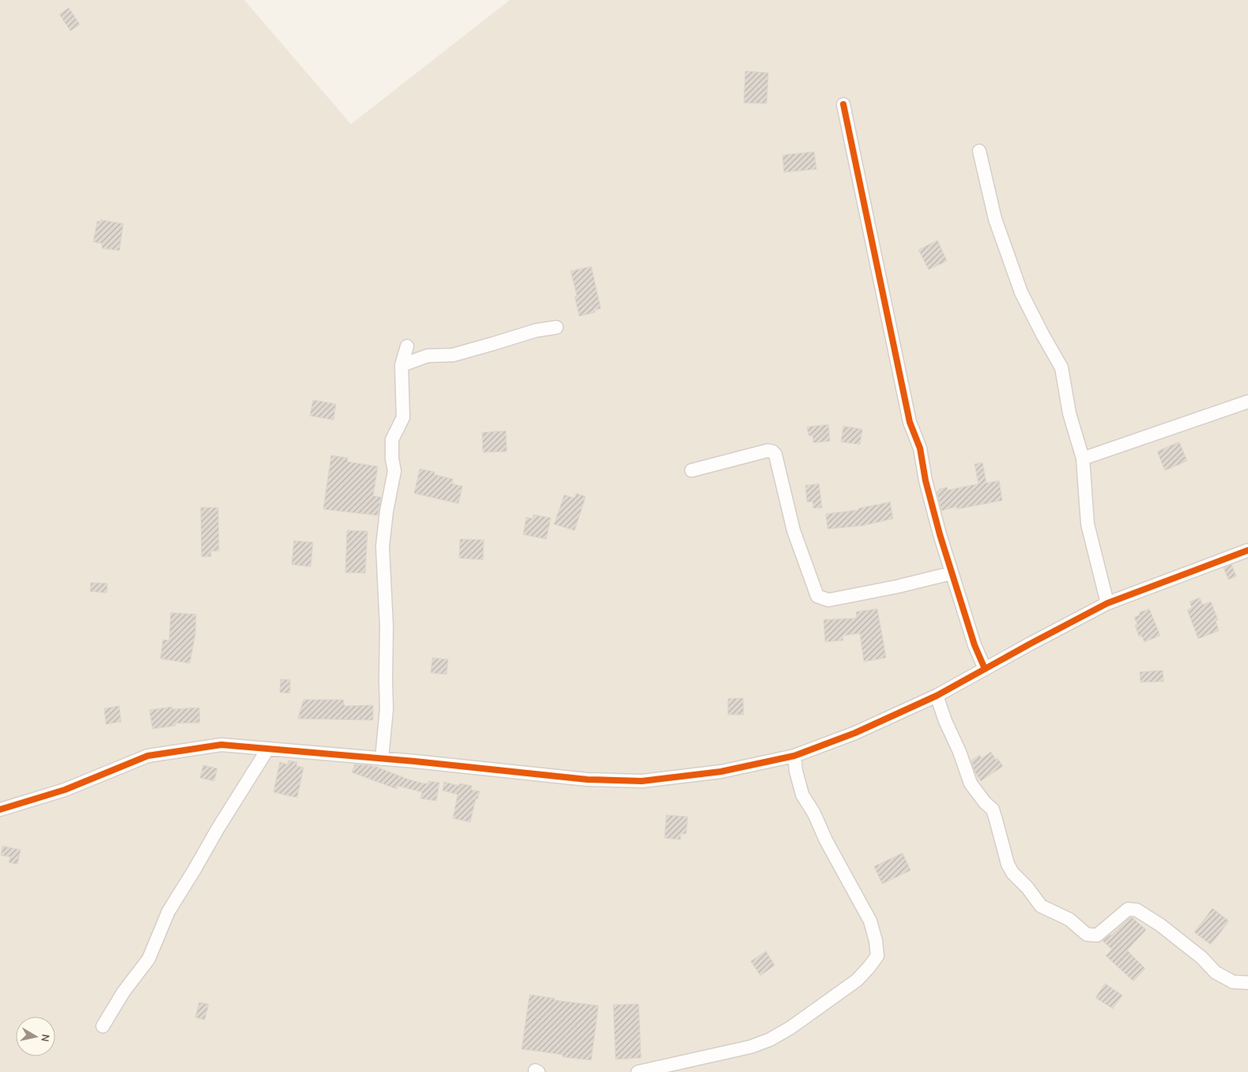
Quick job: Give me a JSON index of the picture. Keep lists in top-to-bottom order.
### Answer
{
  "north": "right"
}
